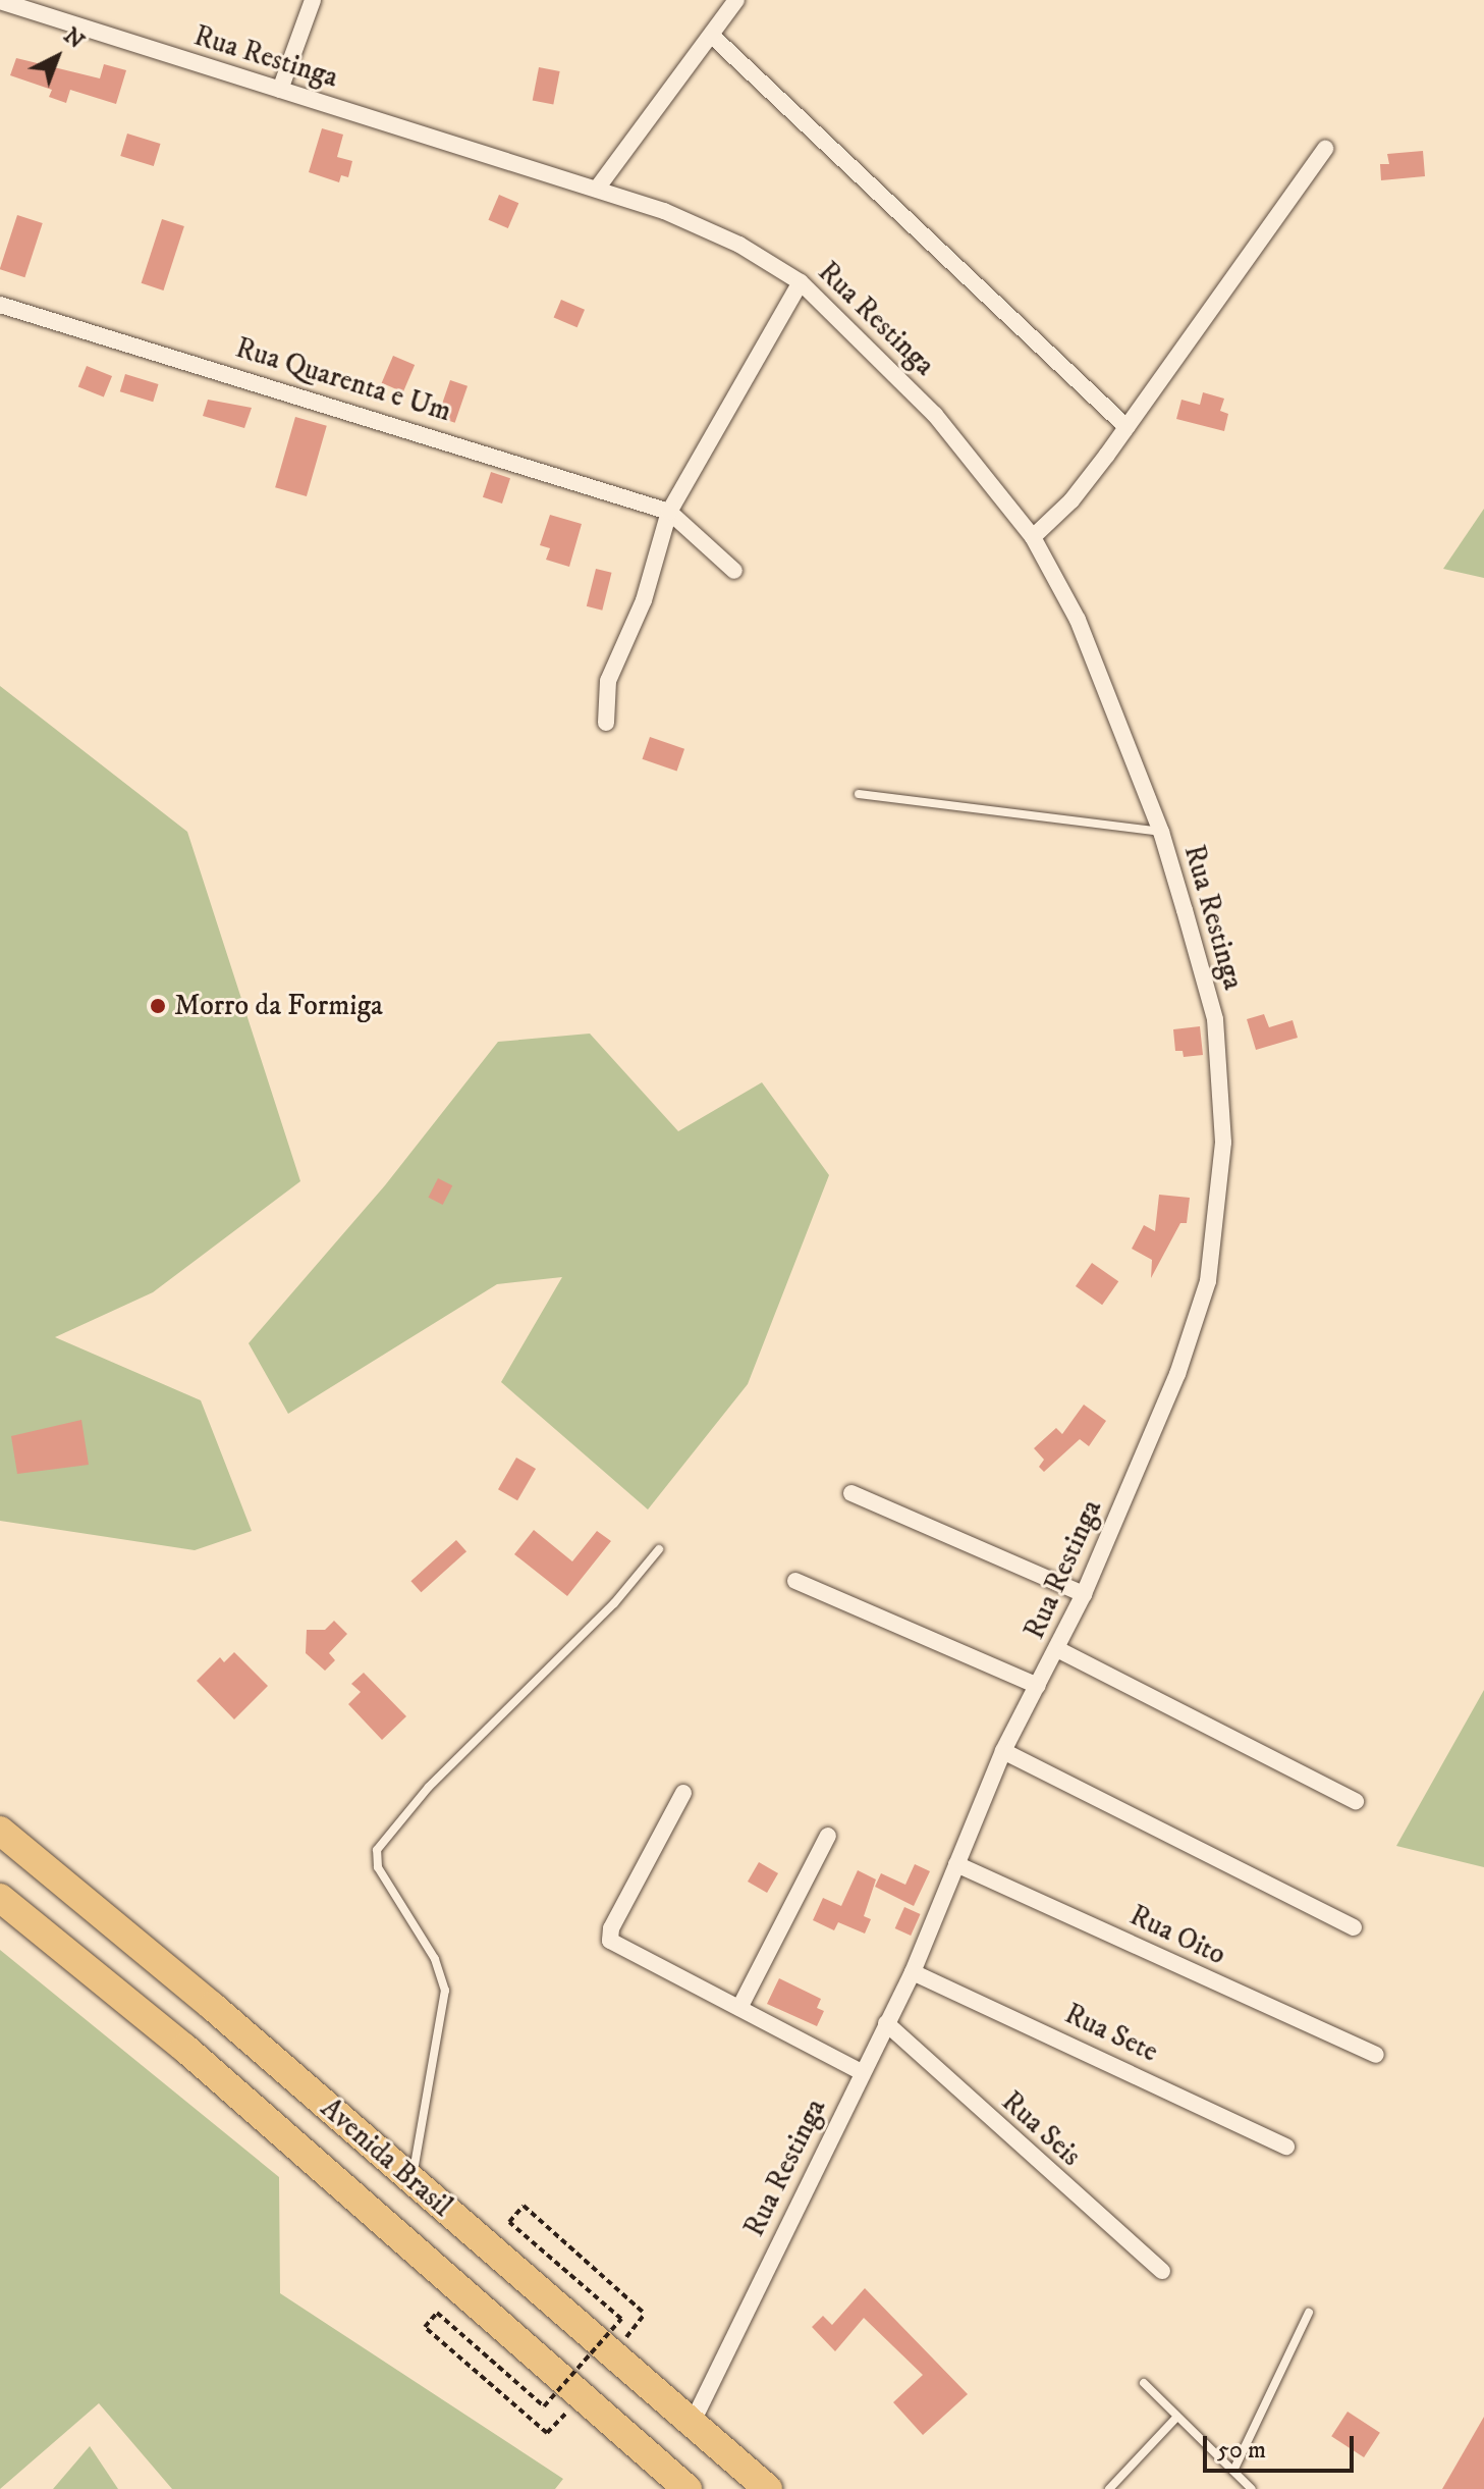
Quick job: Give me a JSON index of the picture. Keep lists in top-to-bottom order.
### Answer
{
  "streets": {
    "highway": ["Avenida Brasil"],
    "street": [
      "Rua Restinga",
      "Rua Quarenta e Um",
      "Rua Oito",
      "Rua Sete",
      "Rua Seis"
    ]
  },
  "crossings": [
    ["Rua Restinga", "Rua Oito"],
    ["Rua Restinga", "Rua Sete"],
    ["Rua Restinga", "Rua Seis"],
    ["Rua Restinga", "Avenida Brasil"]
  ],
  "places": ["Morro da Formiga"],
  "scale_bar": "50 m",
  "north": "top right"
}
